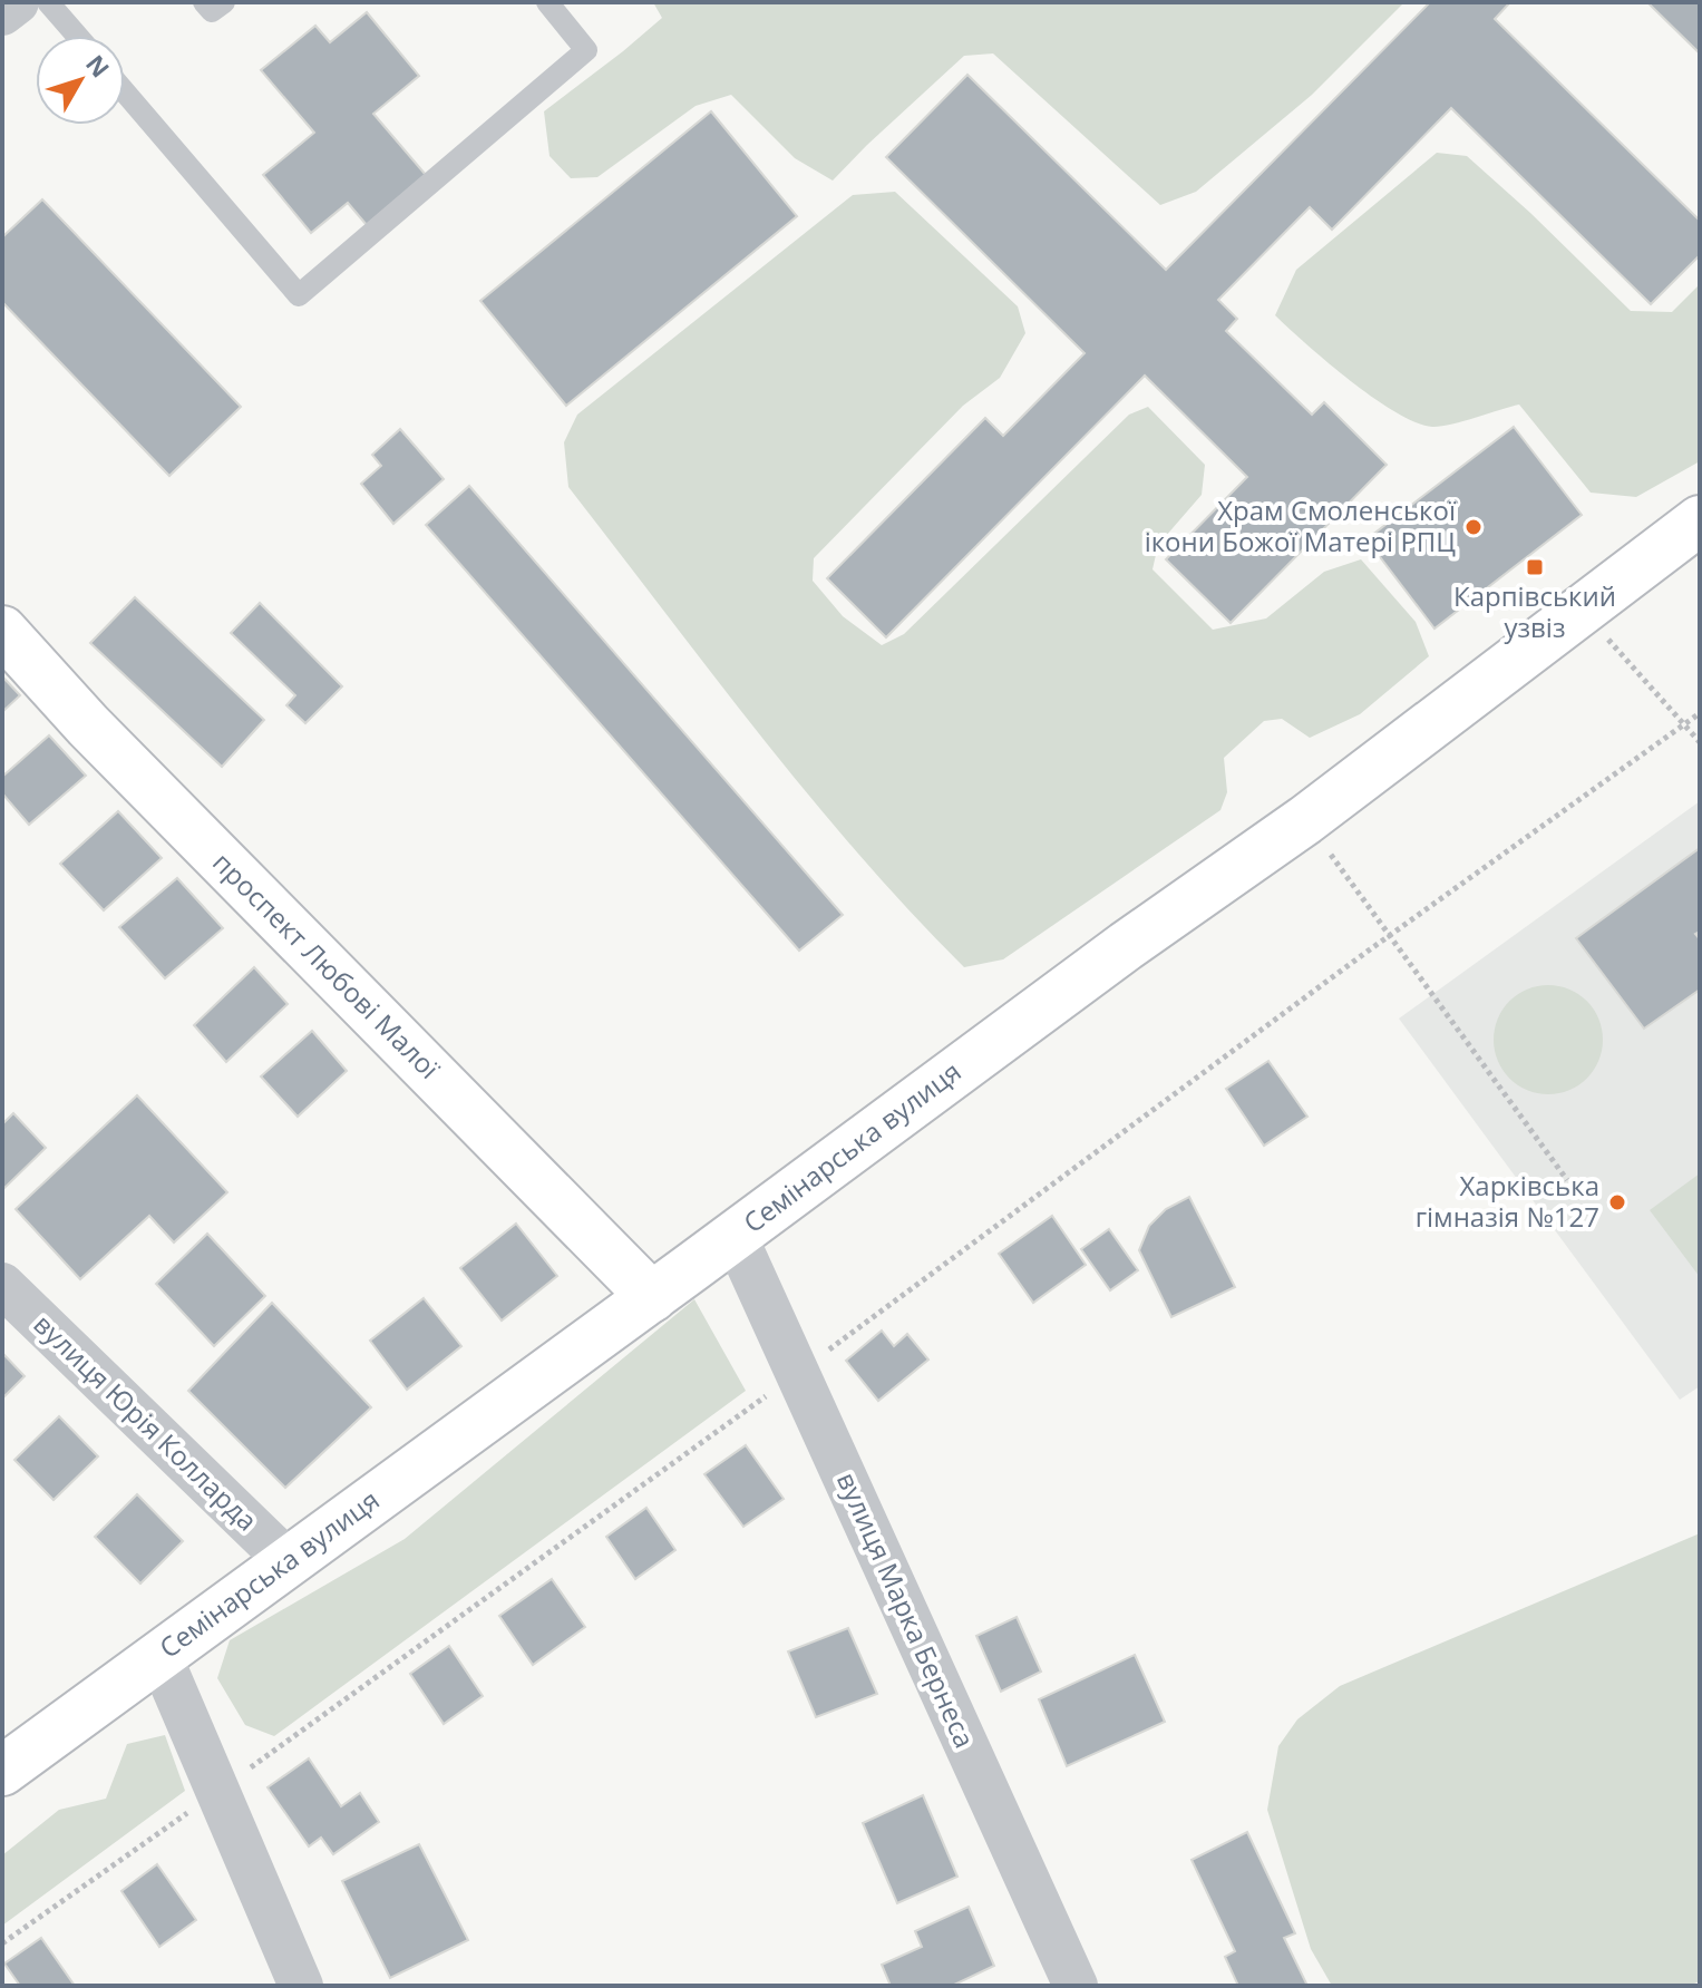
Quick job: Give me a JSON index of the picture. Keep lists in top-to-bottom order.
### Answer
{
  "streets": {
    "main road": ["проспект Любові Малої", "Семінарська вулиця"],
    "street": ["вулиця Юрія Колларда", "вулиця Марка Бернеса"]
  },
  "crossings": [
    ["проспект Любові Малої", "Семінарська вулиця"],
    ["Семінарська вулиця", "вулиця Юрія Колларда"],
    ["Семінарська вулиця", "вулиця Марка Бернеса"]
  ],
  "places": {
    "other": ["Храм Смоленської ікони Божої Матері РПЦ", "Харківська гімназія №127"],
    "transit": ["Карпівський узвіз"]
  },
  "north": "top right"
}
